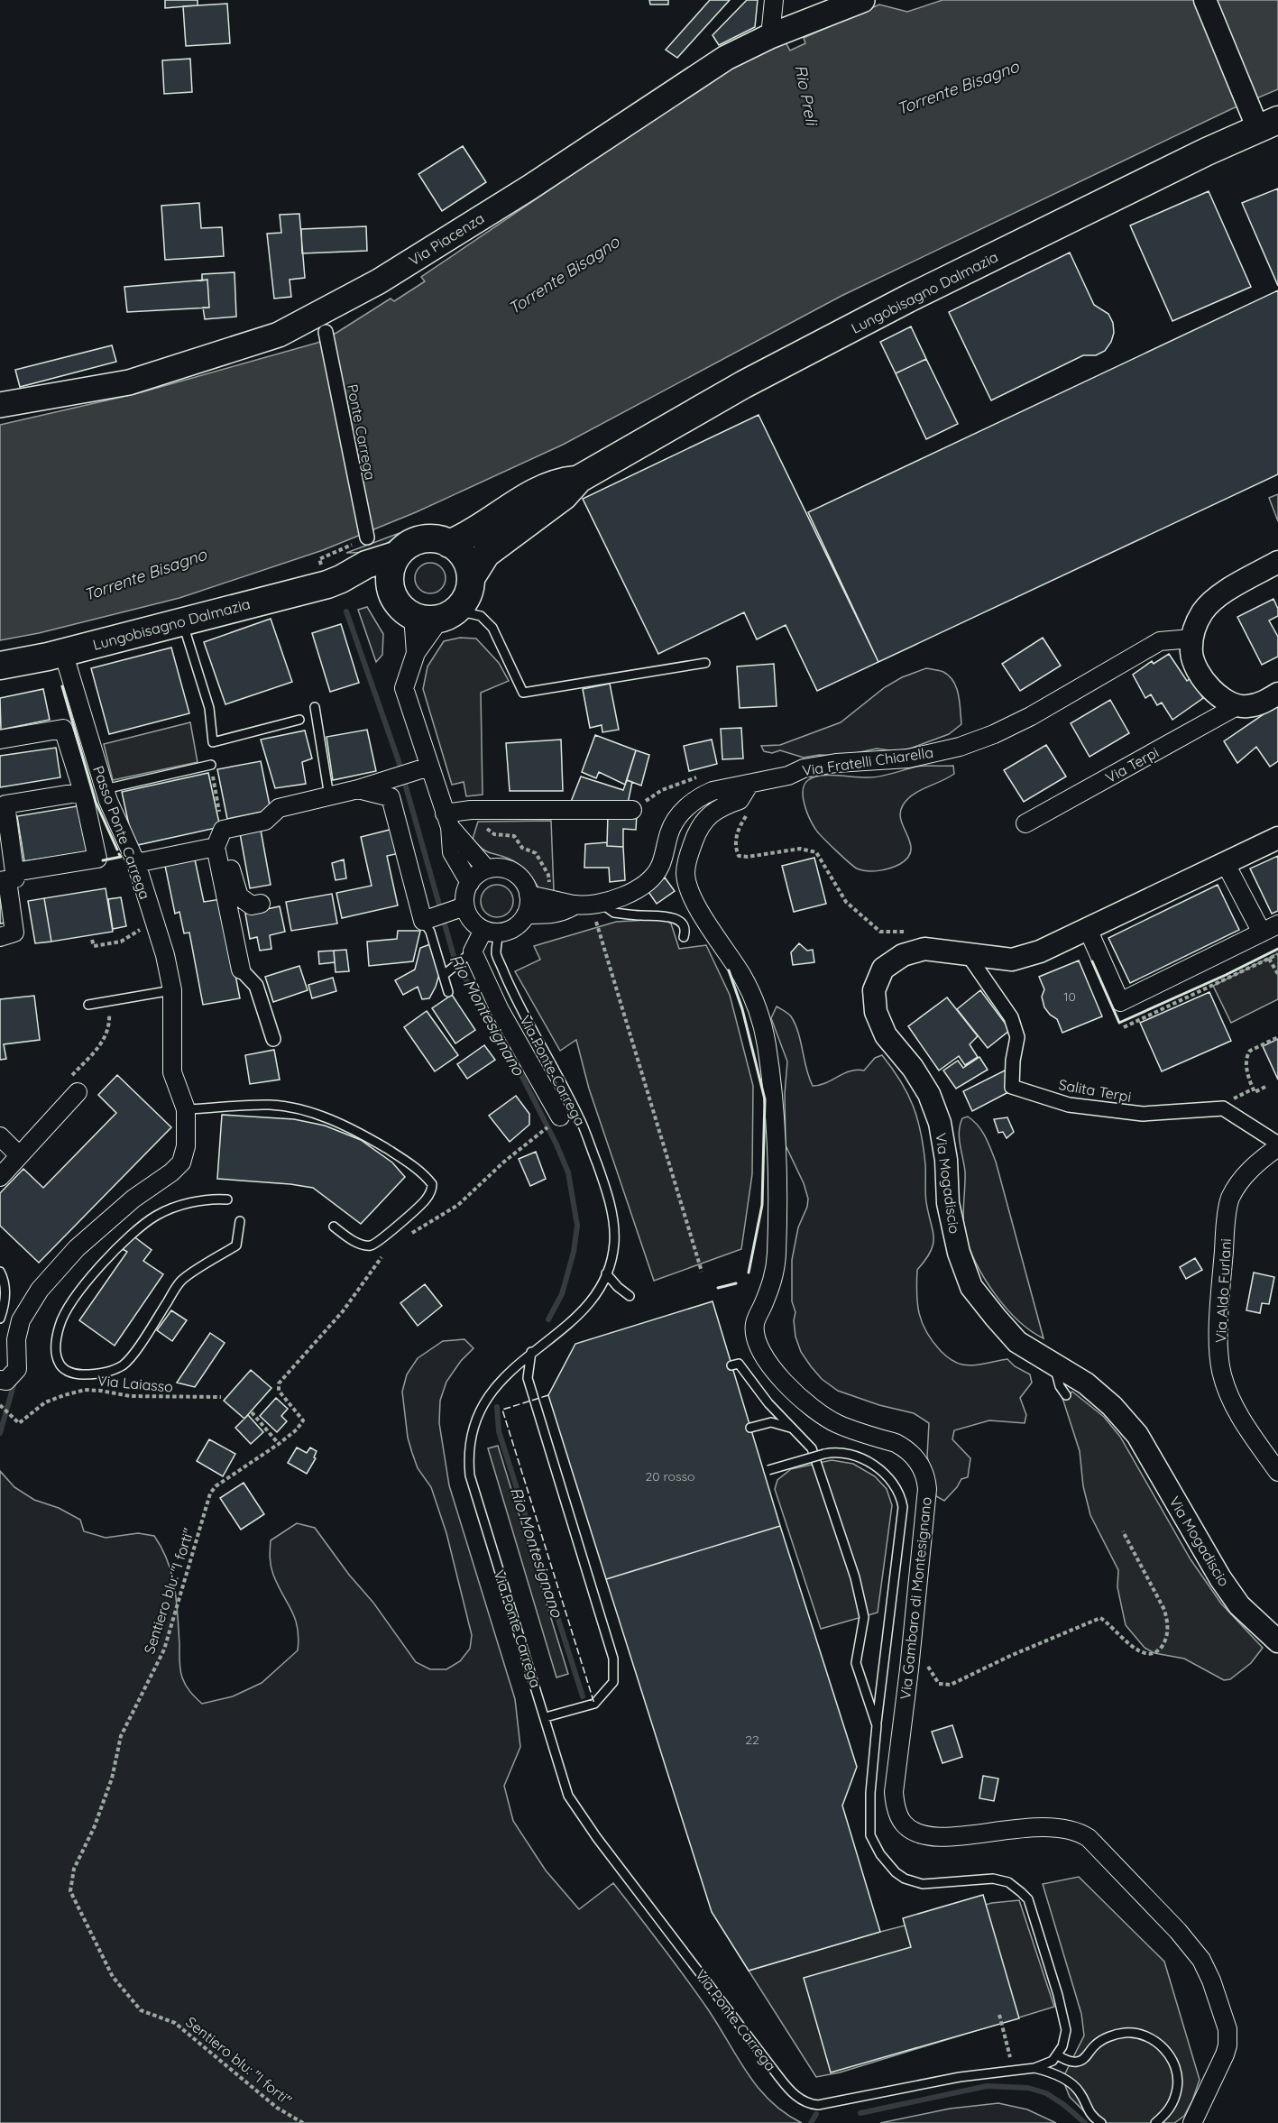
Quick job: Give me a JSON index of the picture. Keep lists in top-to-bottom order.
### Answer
{
  "streets": {
    "main road": ["Via Piacenza", "Lungobisagno Dalmazia"],
    "street": [
      "Ponte Carrega",
      "Via Fratelli Chiarella",
      "Via Terpi",
      "Passo Ponte Carrega",
      "Salita Terpi",
      "Via Mogadiscio",
      "Via Aldo Furlani",
      "Via Gambaro di Montesignano"
    ],
    "lane": ["Via Ponte Carrega"],
    "path": ["Via Laiasso", "Sentiero blu: \"I forti\""]
  },
  "crossings": [
    ["Lungobisagno Dalmazia", "Passo Ponte Carrega"],
    ["Via Fratelli Chiarella", "Via Ponte Carrega"],
    ["Via Fratelli Chiarella", "Via Gambaro di Montesignano"],
    ["Salita Terpi", "Via Mogadiscio"],
    ["Salita Terpi", "Via Aldo Furlani"]
  ],
  "water": ["Torrente Bisagno", "Rio Preli", "Rio Montesignano"],
  "house_numbers": ["10", "20 rosso", "22"]
}
